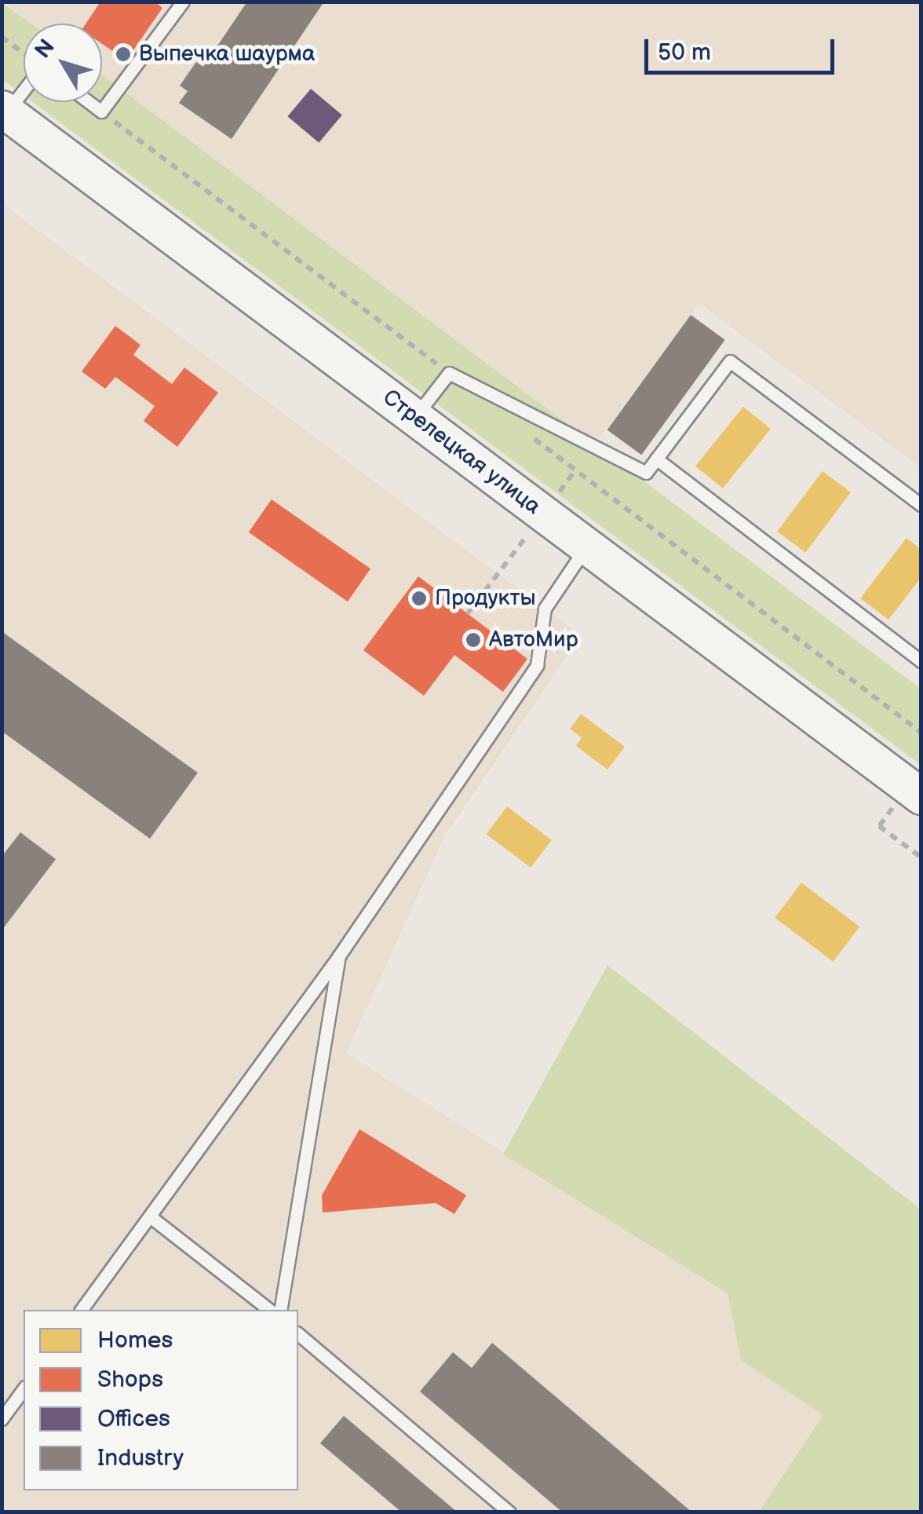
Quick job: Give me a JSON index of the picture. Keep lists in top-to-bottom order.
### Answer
{
  "streets": {
    "main road": ["Стрелецкая улица"]
  },
  "places": ["Выпечка шаурма", "Продукты", "АвтоМир"],
  "legend": [
    "Homes",
    "Shops",
    "Offices",
    "Industry"
  ],
  "scale_bar": "50 m",
  "north": "top left"
}
